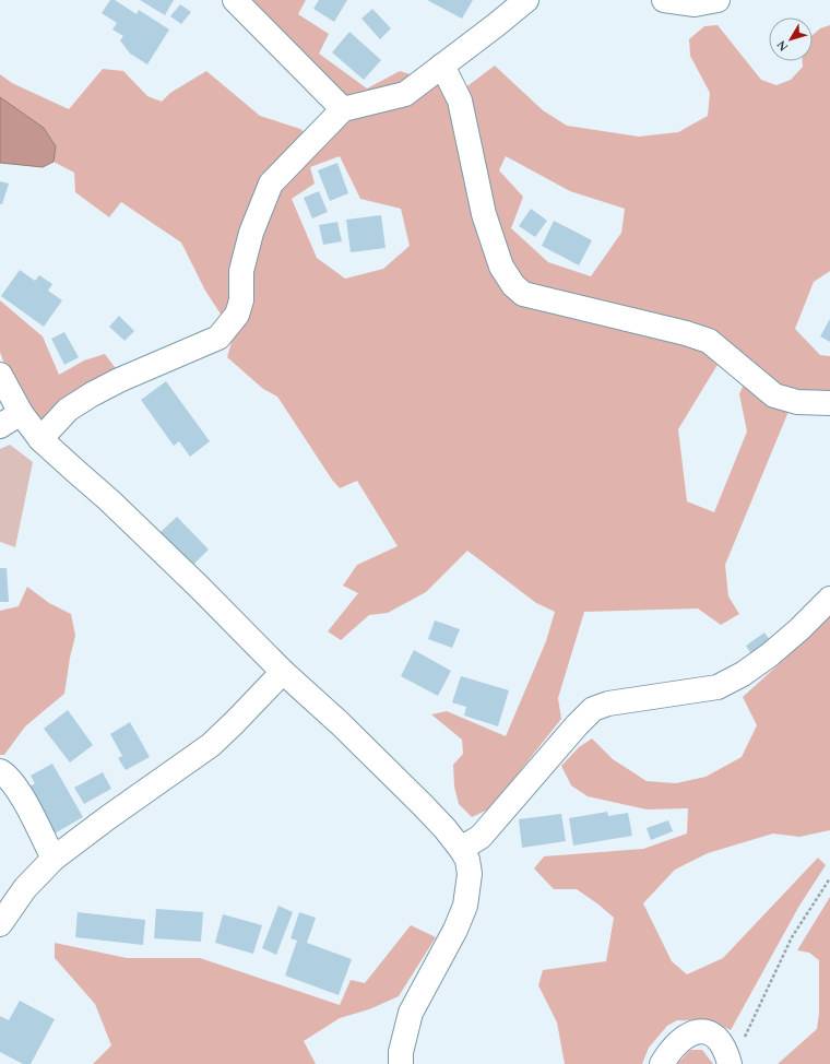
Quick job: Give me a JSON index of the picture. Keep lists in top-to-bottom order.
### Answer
{
  "north": "bottom left"
}
